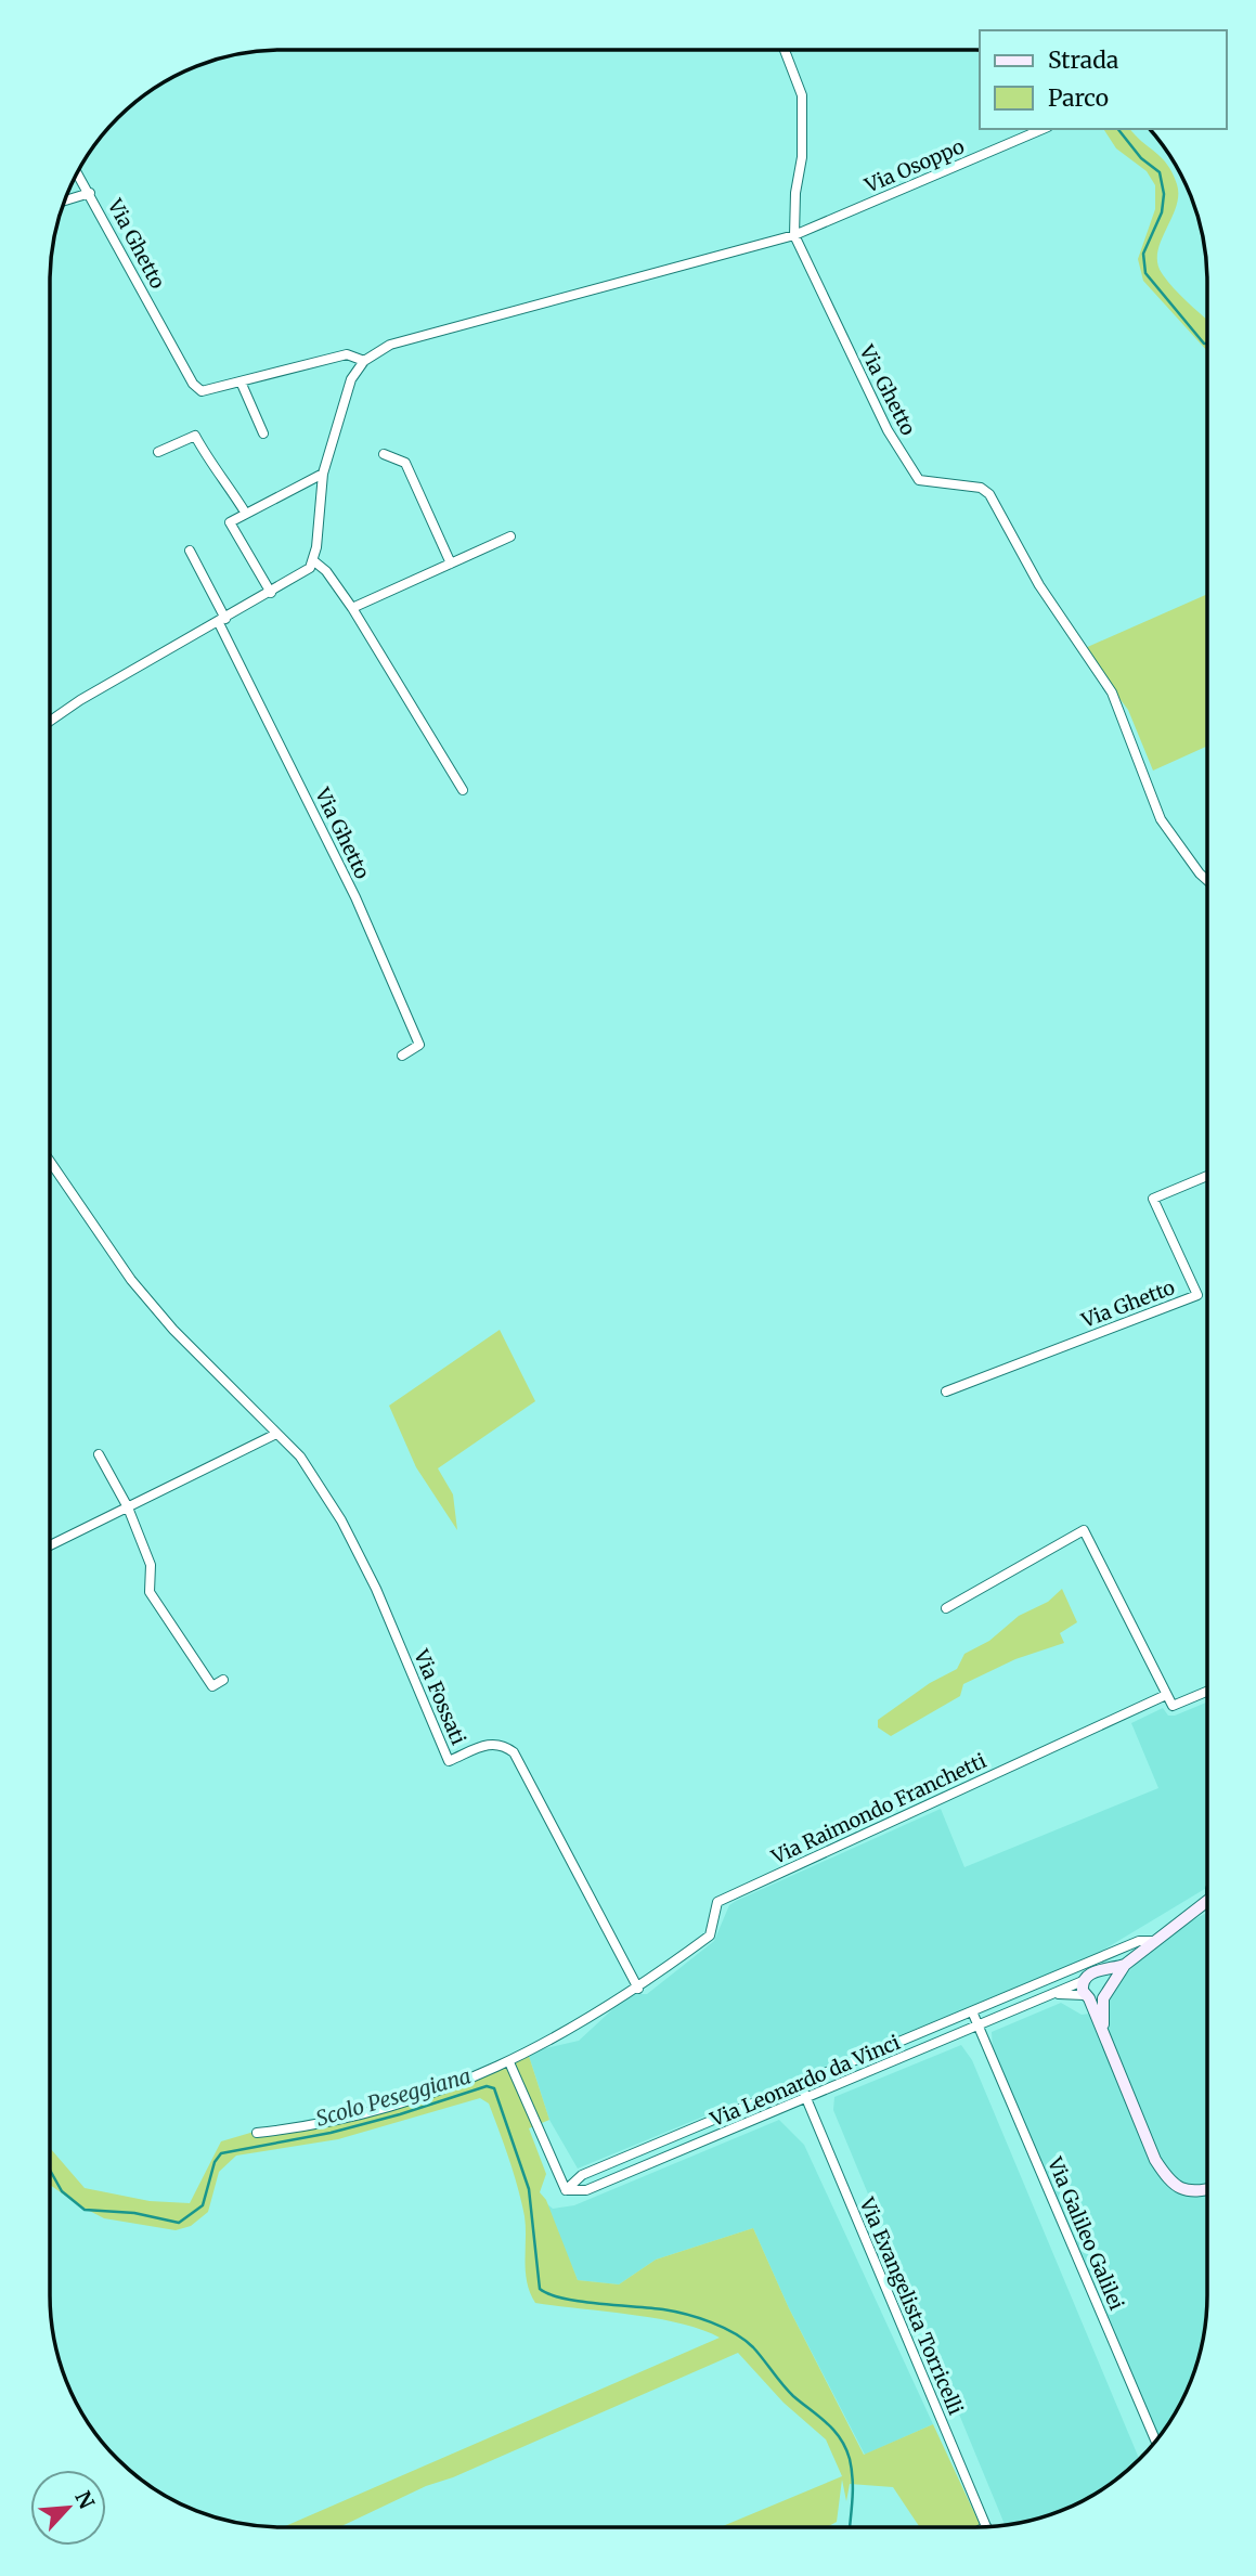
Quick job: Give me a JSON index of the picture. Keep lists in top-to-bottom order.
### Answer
{
  "streets": {
    "street": [
      "Via Osoppo",
      "Via Ghetto",
      "Via Fossati",
      "Via Raimondo Franchetti",
      "Via Leonardo da Vinci",
      "Via Galileo Galilei",
      "Via Evangelista Torricelli"
    ]
  },
  "crossings": [
    ["Via Osoppo", "Via Ghetto"],
    ["Via Fossati", "Via Raimondo Franchetti"],
    ["Via Leonardo da Vinci", "Via Galileo Galilei"],
    ["Via Leonardo da Vinci", "Via Evangelista Torricelli"]
  ],
  "water": ["Scolo Peseggiana"],
  "legend": ["Strada", "Parco"],
  "north": "top right"
}
